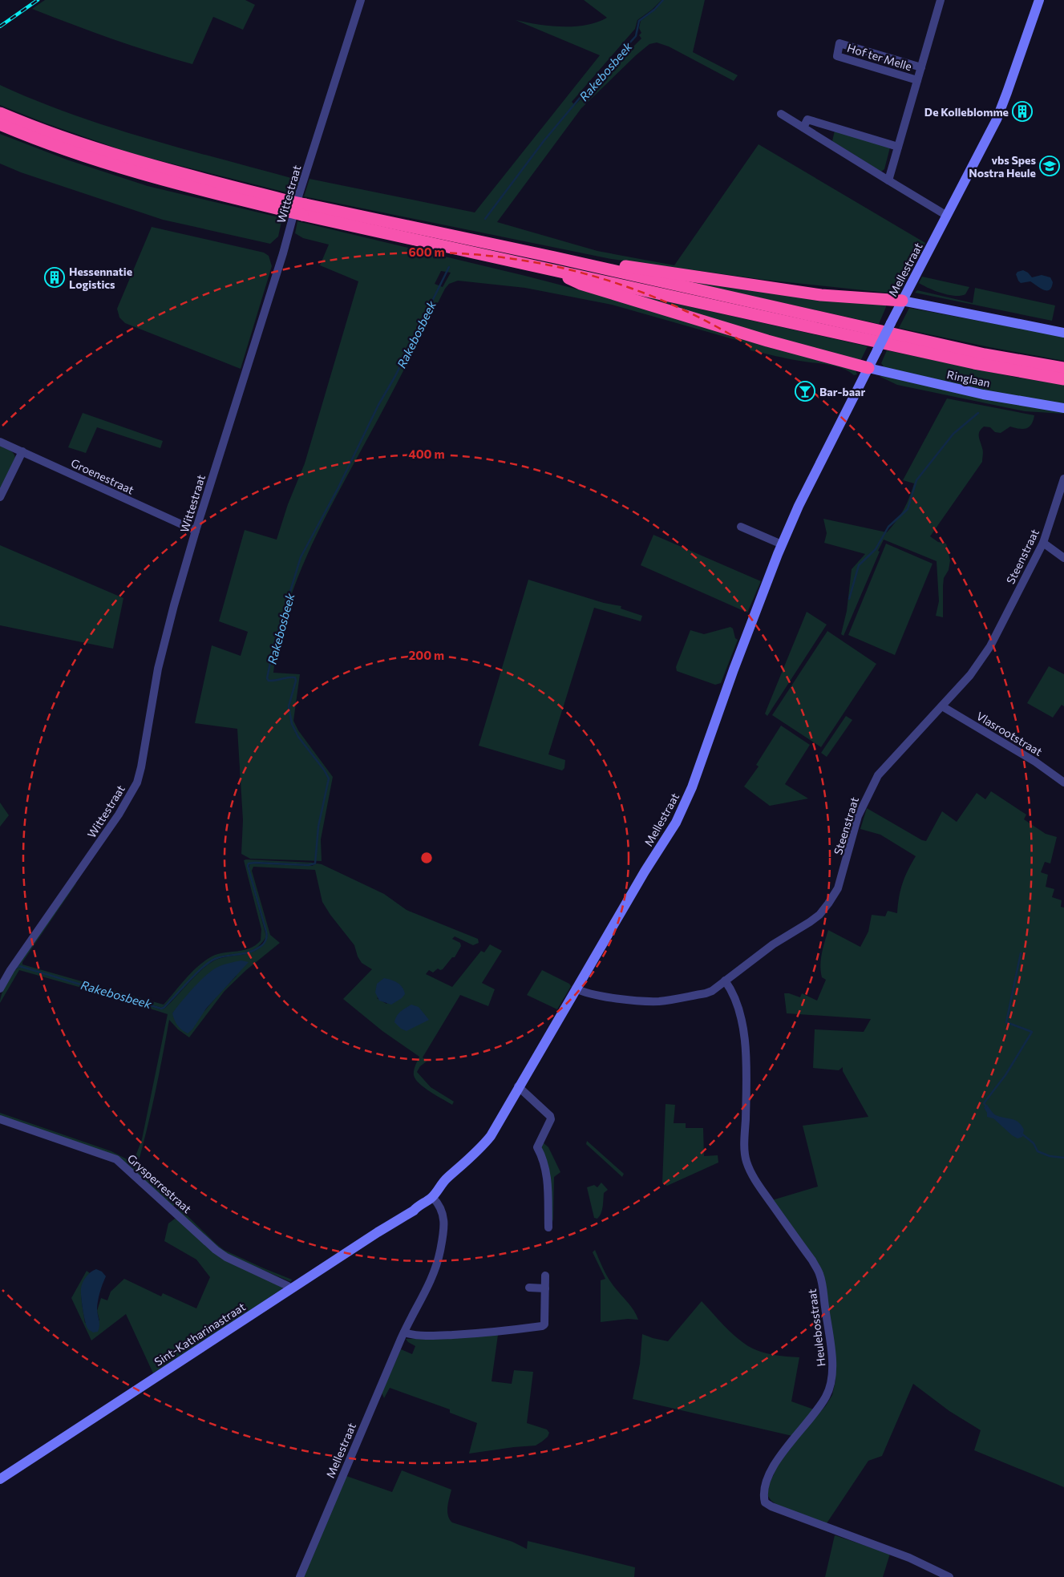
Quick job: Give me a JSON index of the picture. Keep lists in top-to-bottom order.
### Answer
{
  "streets": {
    "street": [
      "Hof ter Melle",
      "Wittestraat",
      "Mellestraat",
      "Ringlaan",
      "Groenestraat",
      "Steenstraat",
      "Vlasrootstraat",
      "Grysperrestraat",
      "Heulebosstraat",
      "Sint-Katharinastraat"
    ]
  },
  "crossings": [
    ["Wittestraat", "Groenestraat"],
    ["Mellestraat", "Ringlaan"],
    ["Mellestraat", "Steenstraat"],
    ["Mellestraat", "Sint-Katharinastraat"],
    ["Steenstraat", "Vlasrootstraat"],
    ["Steenstraat", "Heulebosstraat"],
    ["Grysperrestraat", "Sint-Katharinastraat"]
  ],
  "water": ["Rakebosbeek"],
  "places": {
    "building": ["De Kolleblomme", "Hessennatie Logistics"],
    "school or university": ["vbs Spes Nostra Heule"],
    "bar": ["Bar-baar"]
  },
  "rings": ["600 m", "400 m", "200 m"]
}
